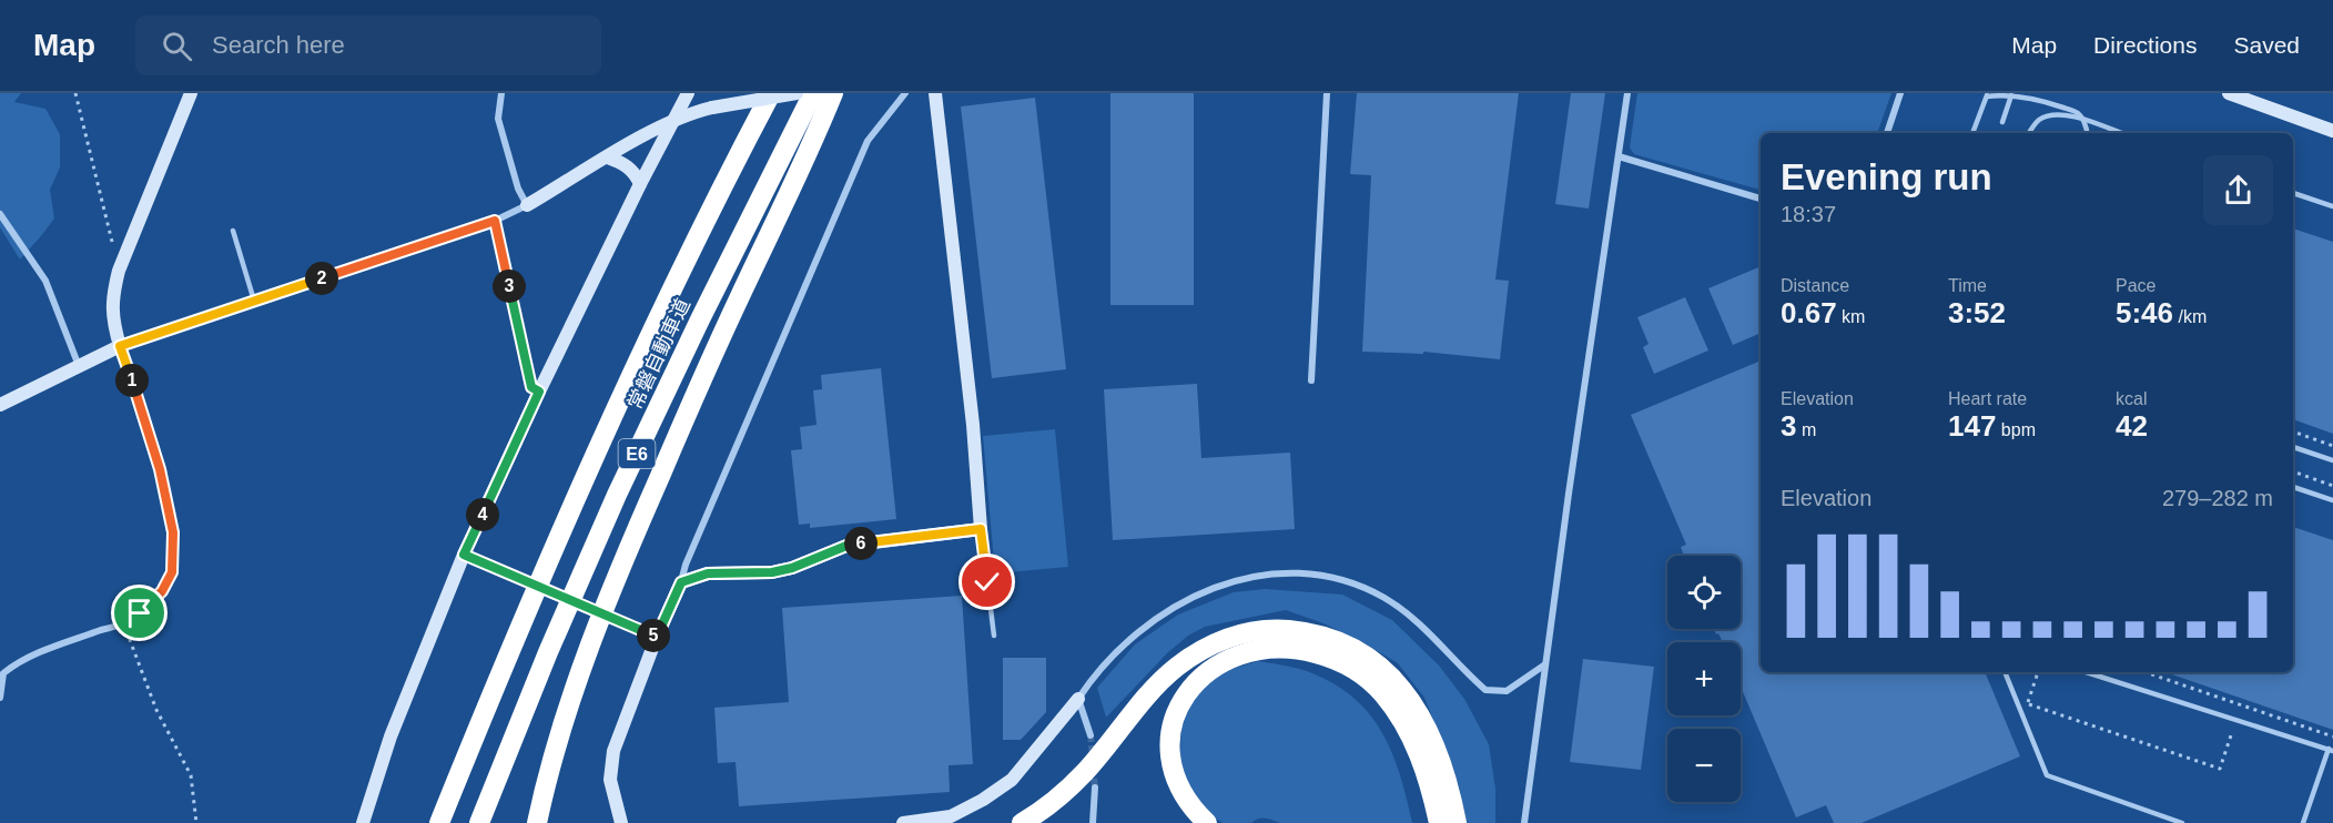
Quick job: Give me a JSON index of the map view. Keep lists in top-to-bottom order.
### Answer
{
  "streets": {
    "highway": ["常磐自動車道", "E6"]
  },
  "page": {
    "header": "Map",
    "search": "Search here",
    "nav": ["Map", "Directions", "Saved"],
    "heading": ["Evening run", "18:37"],
    "stats": [
      ["Distance", "0.67 km"],
      ["Time", "3:52"],
      ["Pace", "5:46 /km"],
      ["Elevation", "3 m"],
      ["Heart rate", "147 bpm"],
      ["kcal", "42"]
    ],
    "pins": [
      "2",
      "3",
      "1",
      "4",
      "6",
      "5"
    ],
    "chart": ["Elevation", "279–282 m"],
    "map_buttons": ["+", "−"]
  }
}
